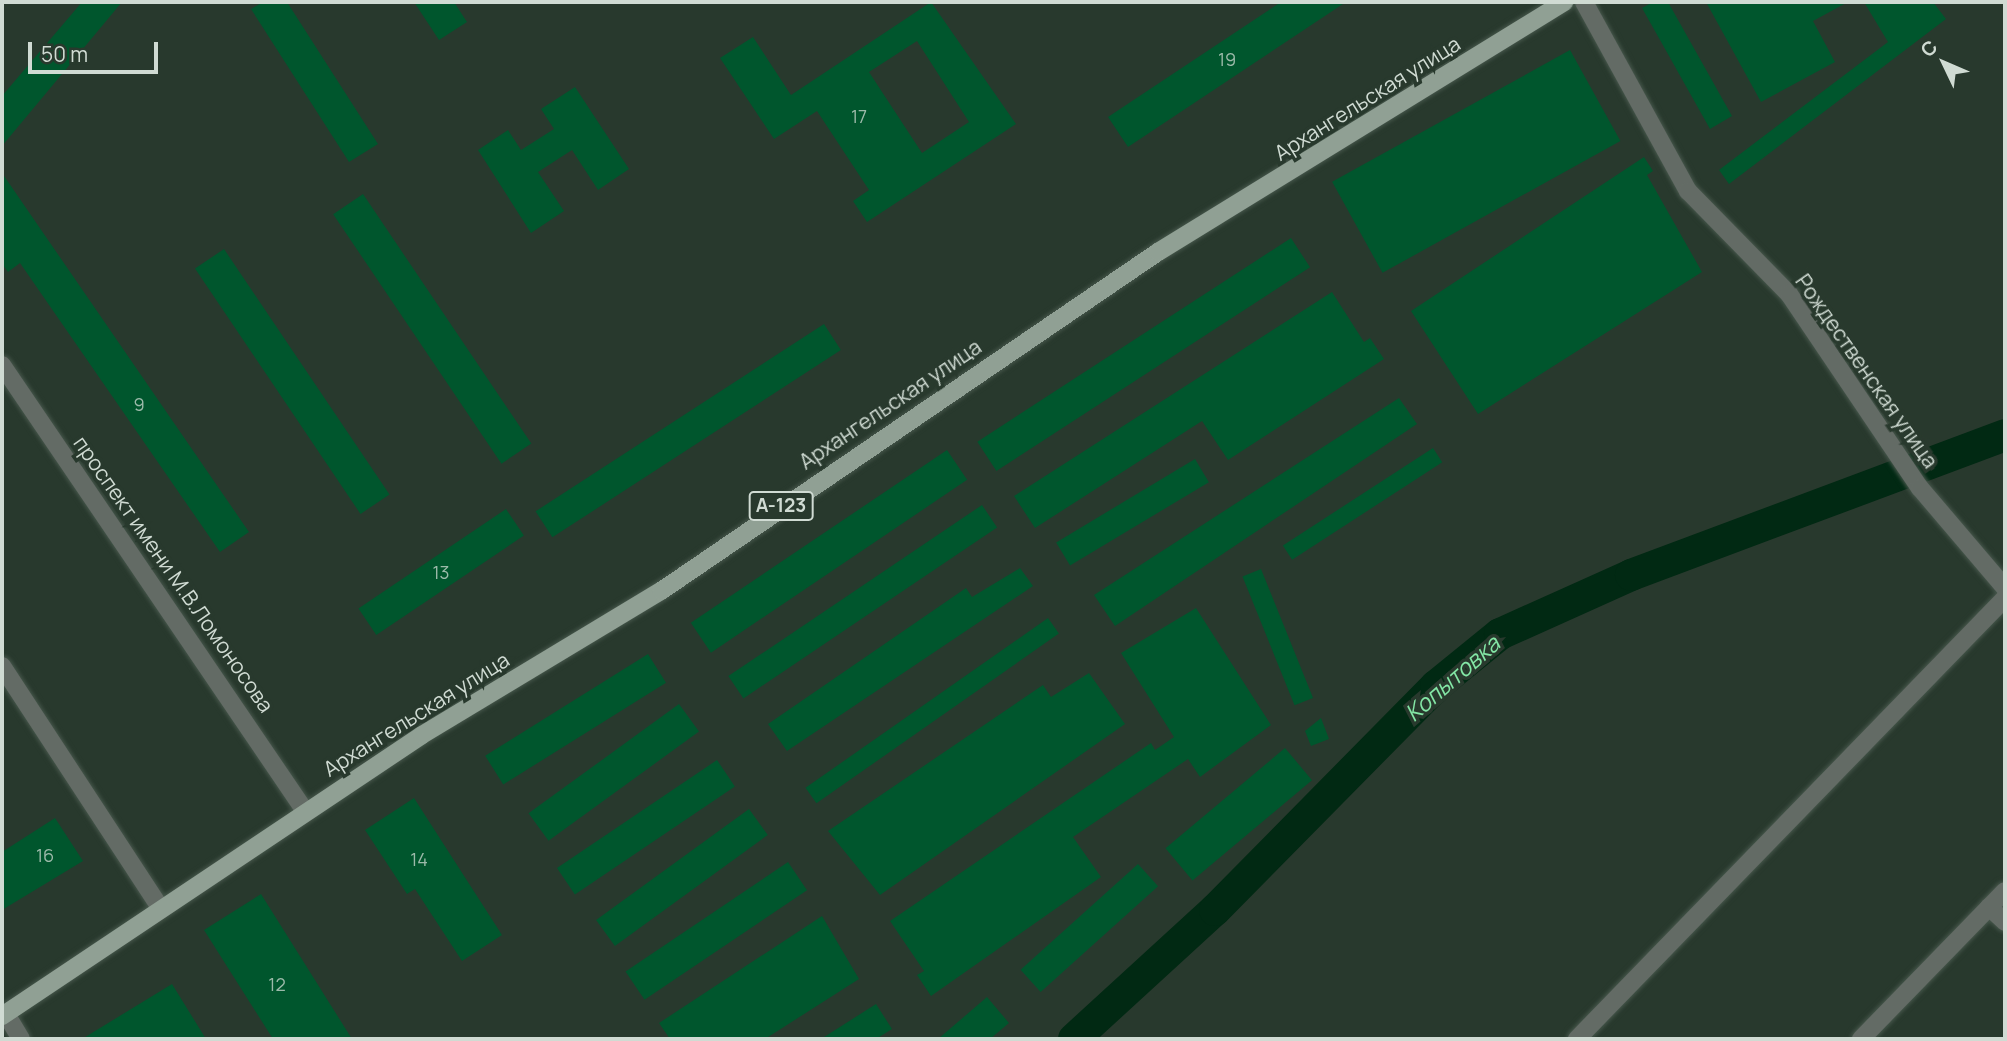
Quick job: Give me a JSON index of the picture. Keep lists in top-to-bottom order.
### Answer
{
  "streets": {
    "main road": ["Архангельская улица", "А-123"],
    "street": ["Рождественская улица", "проспект имени М.В.Ломоносова"]
  },
  "crossings": [
    ["Архангельская улица", "проспект имени М.В.Ломоносова"]
  ],
  "water": ["Копытовка"],
  "house_numbers": [
    "19",
    "17",
    "9",
    "13",
    "16",
    "14",
    "12"
  ],
  "scale_bar": "50 m",
  "north": "top left"
}
